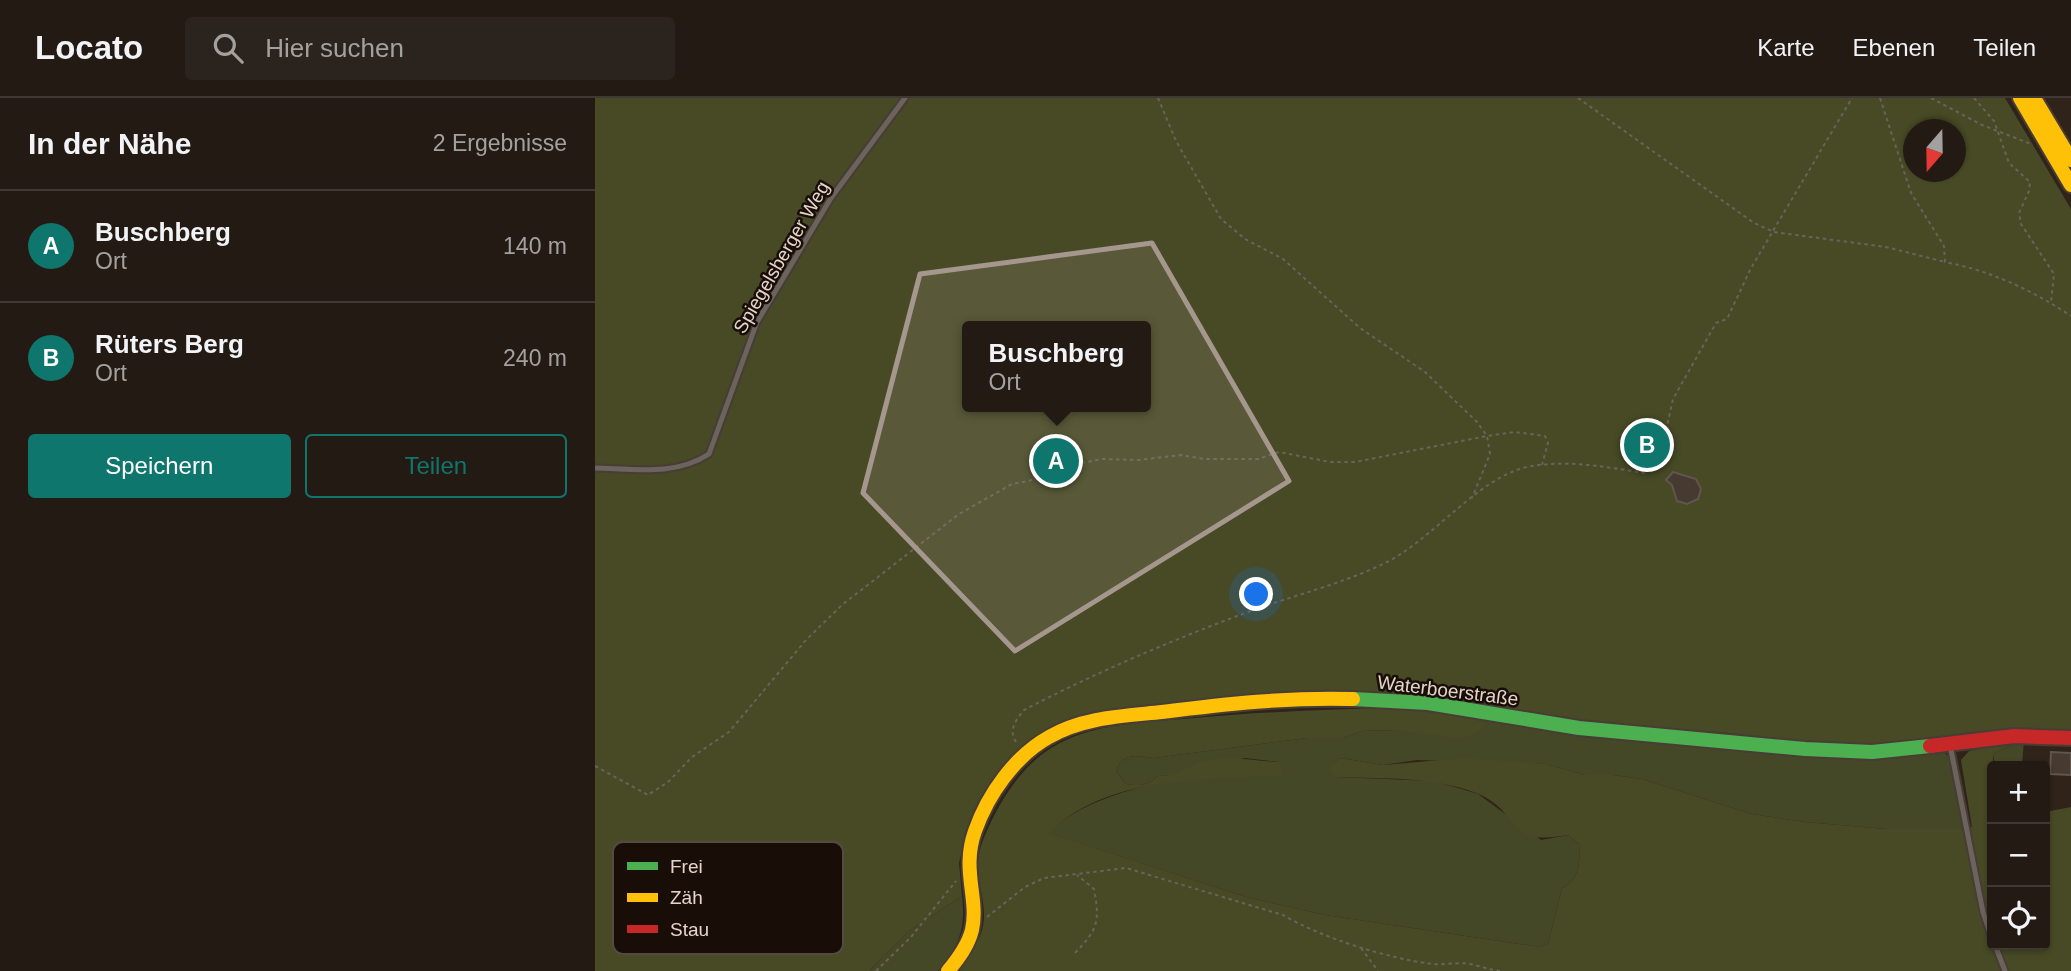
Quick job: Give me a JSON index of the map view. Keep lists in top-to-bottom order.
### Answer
{
  "streets": {
    "street": ["Waterboerstraße"],
    "lane": ["Spiegelsberger Weg"]
  },
  "legend": ["Frei", "Zäh", "Stau"],
  "north": "bottom",
  "page": {
    "header": "Locato",
    "search": "Hier suchen",
    "nav": ["Karte", "Ebenen", "Teilen"],
    "heading": ["In der Nähe", "2 Ergebnisse"],
    "list": [
      {
        "mark": "A",
        "name": "Buschberg",
        "note": "Ort",
        "value": "140 m"
      },
      {
        "mark": "B",
        "name": "Rüters Berg",
        "note": "Ort",
        "value": "240 m"
      }
    ],
    "popup": ["Buschberg", "Ort"],
    "buttons": ["Speichern", "Teilen"],
    "pins": ["B", "A"],
    "map_buttons": ["+", "−"]
  }
}
